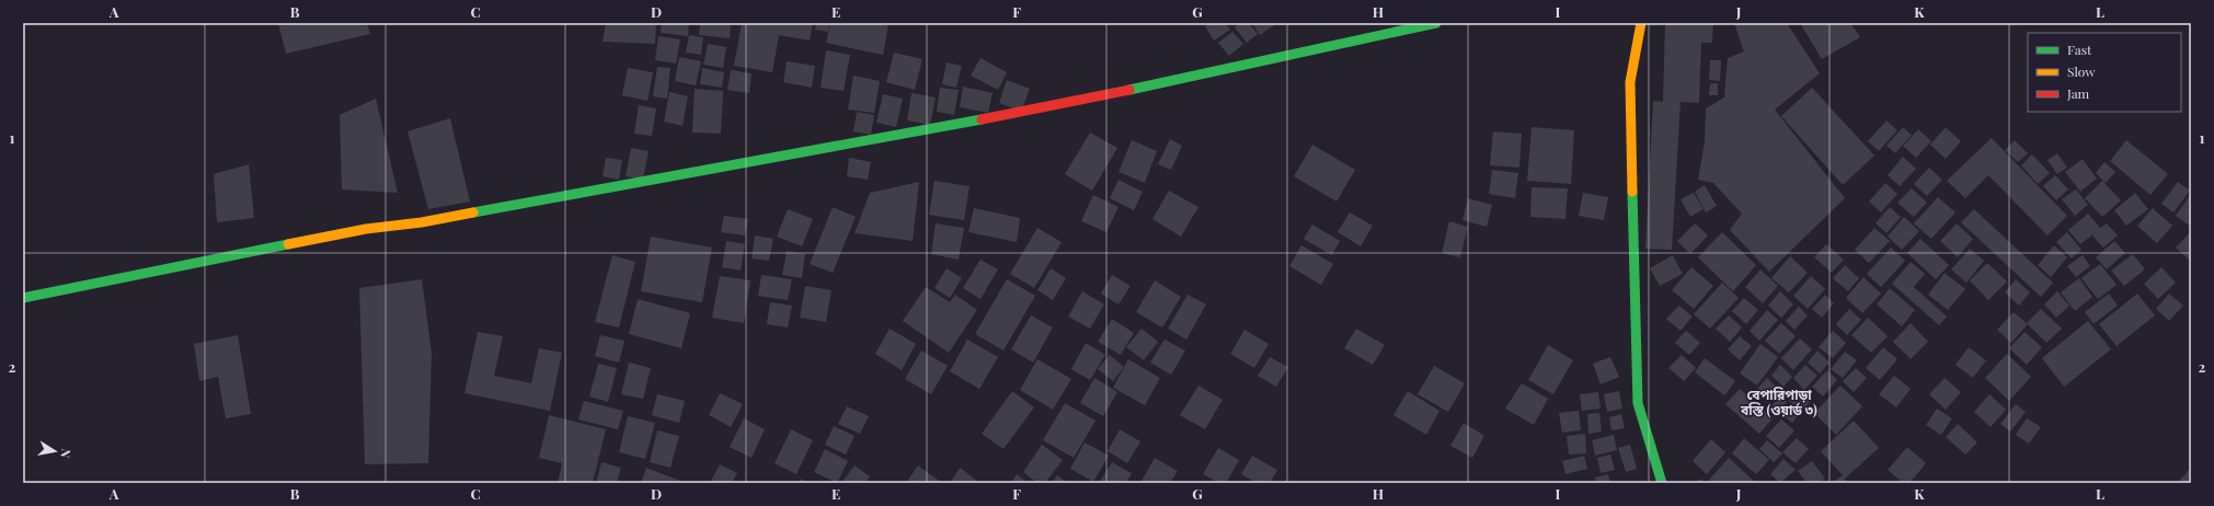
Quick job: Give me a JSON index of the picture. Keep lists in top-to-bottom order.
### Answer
{
  "districts": ["বেপারিপাড়া বস্তি (ওয়ার্ড ৩)"],
  "legend": ["Fast", "Slow", "Jam"],
  "north": "right",
  "grid": {
    "columns": [
      "A",
      "B",
      "C",
      "D",
      "E",
      "F",
      "G",
      "H",
      "I",
      "J",
      "K",
      "L"
    ],
    "rows": ["1", "2"]
  }
}
